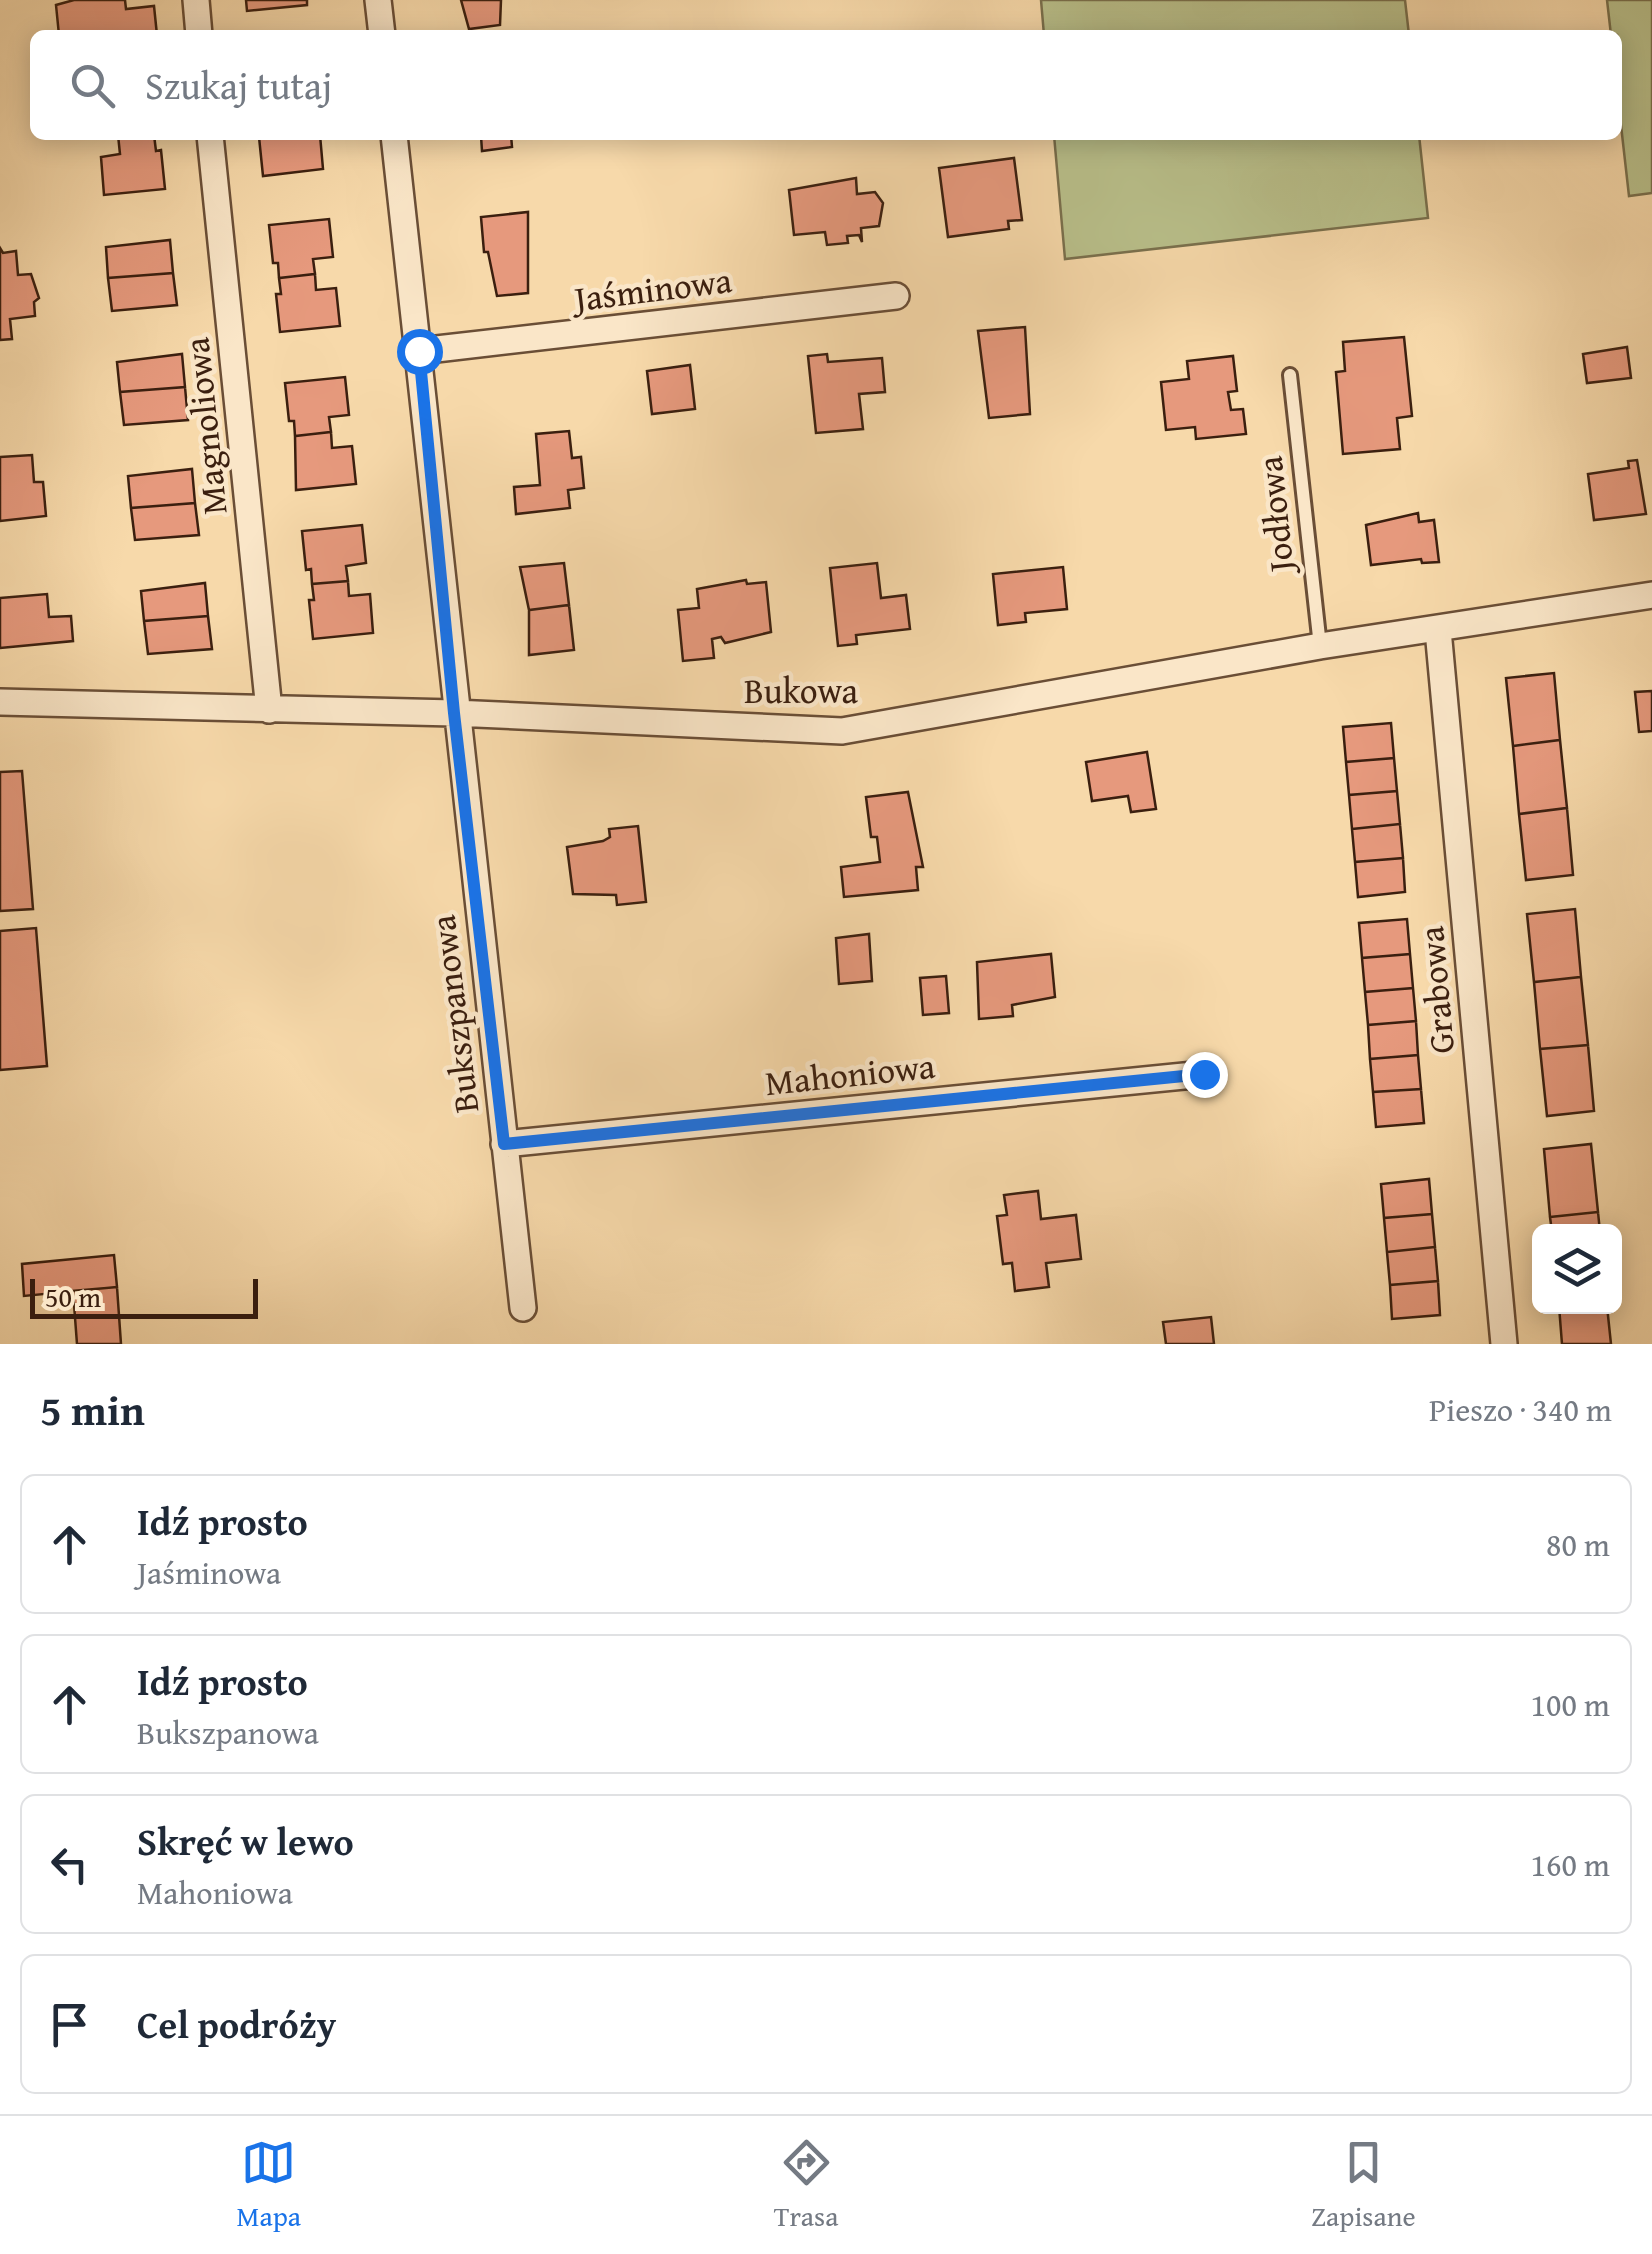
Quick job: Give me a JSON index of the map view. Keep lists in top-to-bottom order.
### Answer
{
  "streets": {
    "street": [
      "Jaśminowa",
      "Magnoliowa",
      "Bukowa",
      "Grabowa",
      "Bukszpanowa",
      "Mahoniowa"
    ],
    "lane": ["Jodłowa"]
  },
  "crossings": [
    ["Magnoliowa", "Bukowa"],
    ["Jodłowa", "Bukowa"],
    ["Bukowa", "Grabowa"],
    ["Bukowa", "Bukszpanowa"],
    ["Bukszpanowa", "Mahoniowa"]
  ],
  "scale_bar": "50 m",
  "page": {
    "search": "Szukaj tutaj",
    "scale": "50 m",
    "heading": ["5 min", "Pieszo · 340 m"],
    "list": [
      ["Idź prosto", "Jaśminowa", "80 m"],
      ["Idź prosto", "Bukszpanowa", "100 m"],
      ["Skręć w lewo", "Mahoniowa", "160 m"],
      "Cel podróży"
    ],
    "nav": ["Mapa", "Trasa", "Zapisane"]
  }
}
